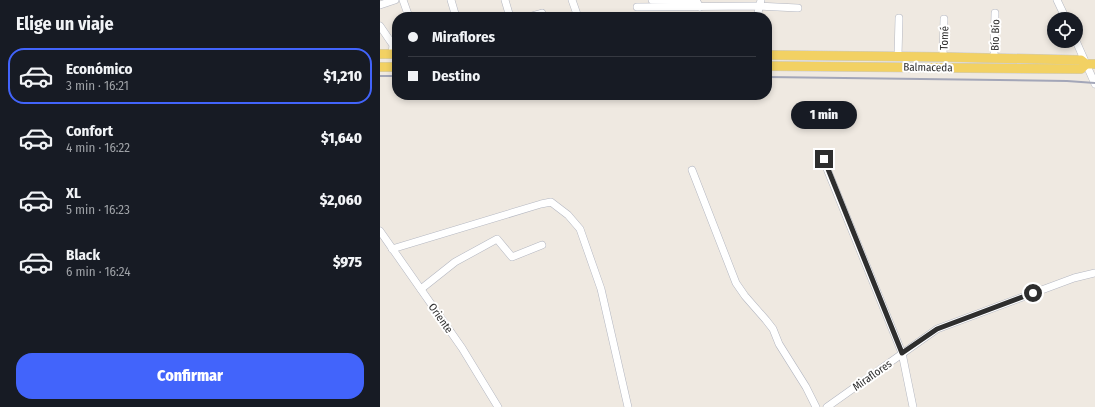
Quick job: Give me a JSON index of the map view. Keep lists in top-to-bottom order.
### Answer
{
  "streets": {
    "main road": ["Balmaceda"],
    "street": [
      "Bío Bío",
      "Tomé",
      "Oriente",
      "Miraflores"
    ]
  },
  "crossings": [
    ["Bío Bío", "Balmaceda"],
    ["Tomé", "Balmaceda"]
  ],
  "page": {
    "heading": "Elige un viaje",
    "banner": ["Miraflores", "Destino"],
    "list": [
      {
        "name": "Económico",
        "note": "3 min · 16:21",
        "value": "$1,210"
      },
      {
        "name": "Confort",
        "note": "4 min · 16:22",
        "value": "$1,640"
      },
      {
        "name": "XL",
        "note": "5 min · 16:23",
        "value": "$2,060"
      },
      {
        "name": "Black",
        "note": "6 min · 16:24",
        "value": "$975"
      }
    ],
    "bubble": "1 min",
    "buttons": "Confirmar"
  }
}
